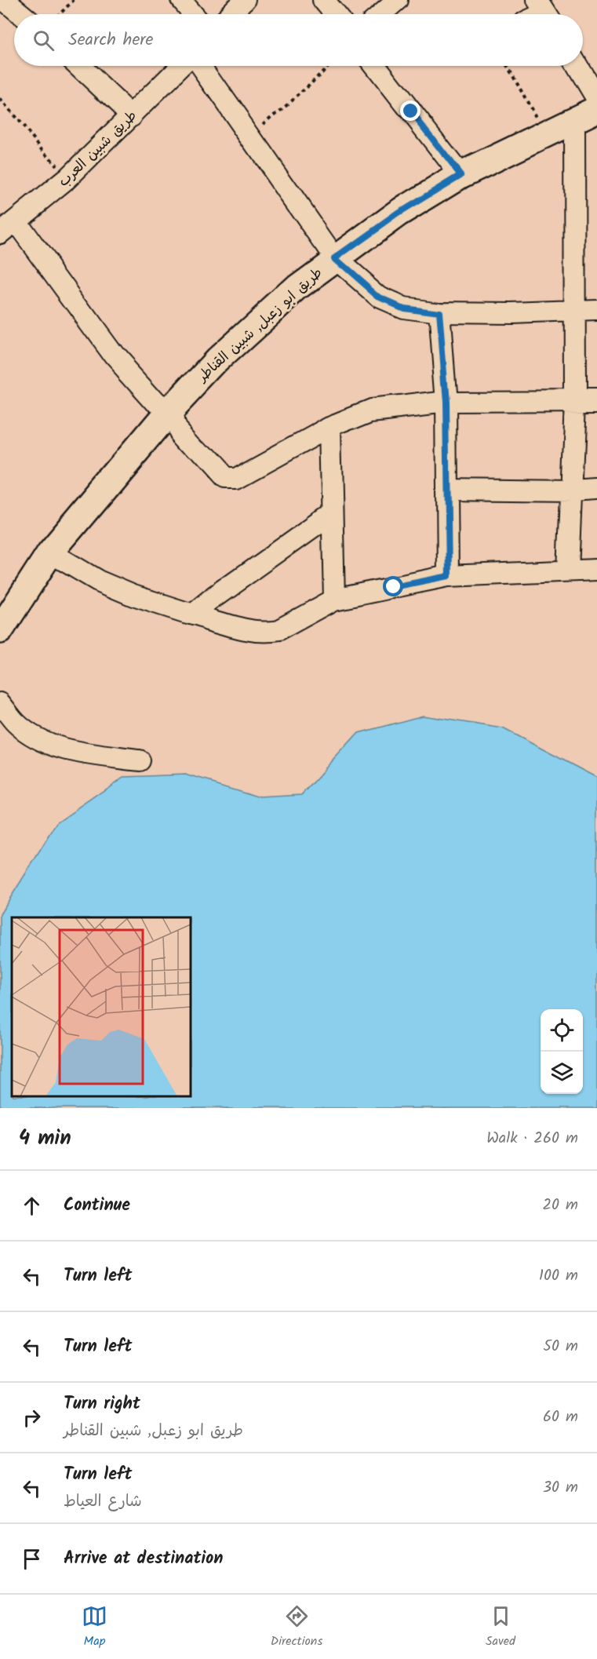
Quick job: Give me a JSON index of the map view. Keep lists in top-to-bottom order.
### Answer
{
  "streets": {
    "street": ["طريق شبين العرب", "طريق ابو زعبل, شبين القناطر"]
  },
  "page": {
    "search": "Search here",
    "heading": ["4 min", "Walk · 260 m"],
    "list": [
      ["Continue", "20 m"],
      ["Turn left", "100 m"],
      ["Turn left", "50 m"],
      ["Turn right", "طريق ابو زعبل, شبين القناطر", "60 m"],
      ["Turn left", "شارع العياط", "30 m"],
      "Arrive at destination"
    ],
    "nav": ["Map", "Directions", "Saved"]
  }
}
